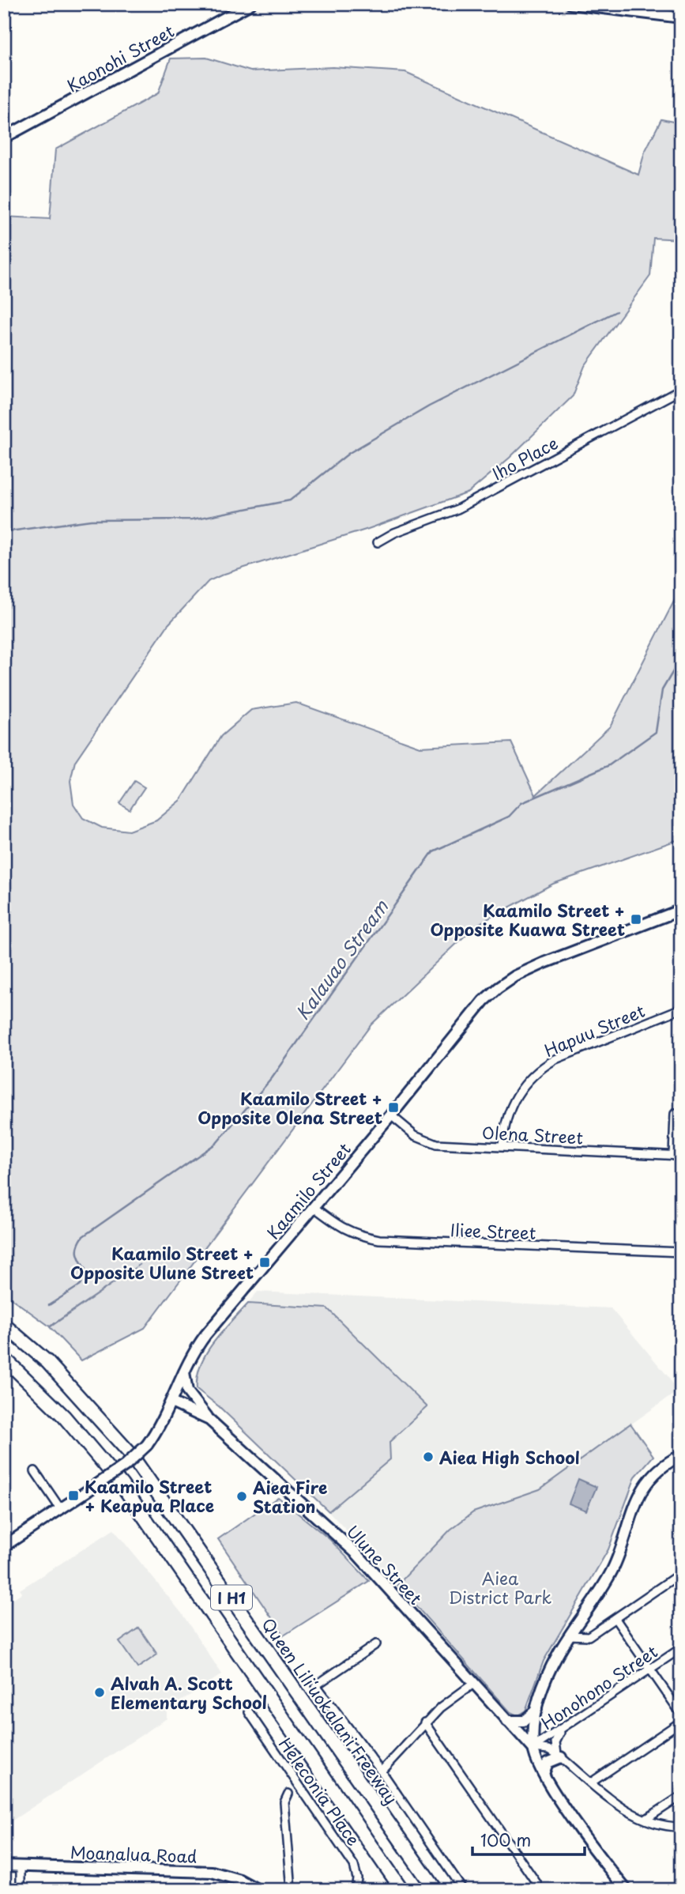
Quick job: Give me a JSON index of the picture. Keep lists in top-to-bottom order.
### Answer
{
  "streets": {
    "highway": ["I H1", "Queen Liliʻuokalani Freeway"],
    "street": [
      "Kaonohi Street",
      "Iho Place",
      "Hapuu Street",
      "Olena Street",
      "Kaamilo Street",
      "Iliee Street",
      "Ulune Street",
      "Honohono Street",
      "Heleconia Place",
      "Moanalua Road"
    ]
  },
  "crossings": [
    ["Hapuu Street", "Olena Street"],
    ["Olena Street", "Kaamilo Street"],
    ["Kaamilo Street", "Iliee Street"],
    ["Kaamilo Street", "Ulune Street"],
    ["Ulune Street", "Honohono Street"]
  ],
  "water": ["Kalauao Stream"],
  "parks": ["Aiea District Park"],
  "places": {
    "transit": [
      "Kaamilo Street + Opposite Kuawa Street",
      "Kaamilo Street + Opposite Olena Street",
      "Kaamilo Street + Opposite Ulune Street",
      "Kaamilo Street + Keapua Place"
    ],
    "other": ["Aiea High School", "Aiea Fire Station", "Alvah A. Scott Elementary School"]
  },
  "scale_bar": "100 m"
}
